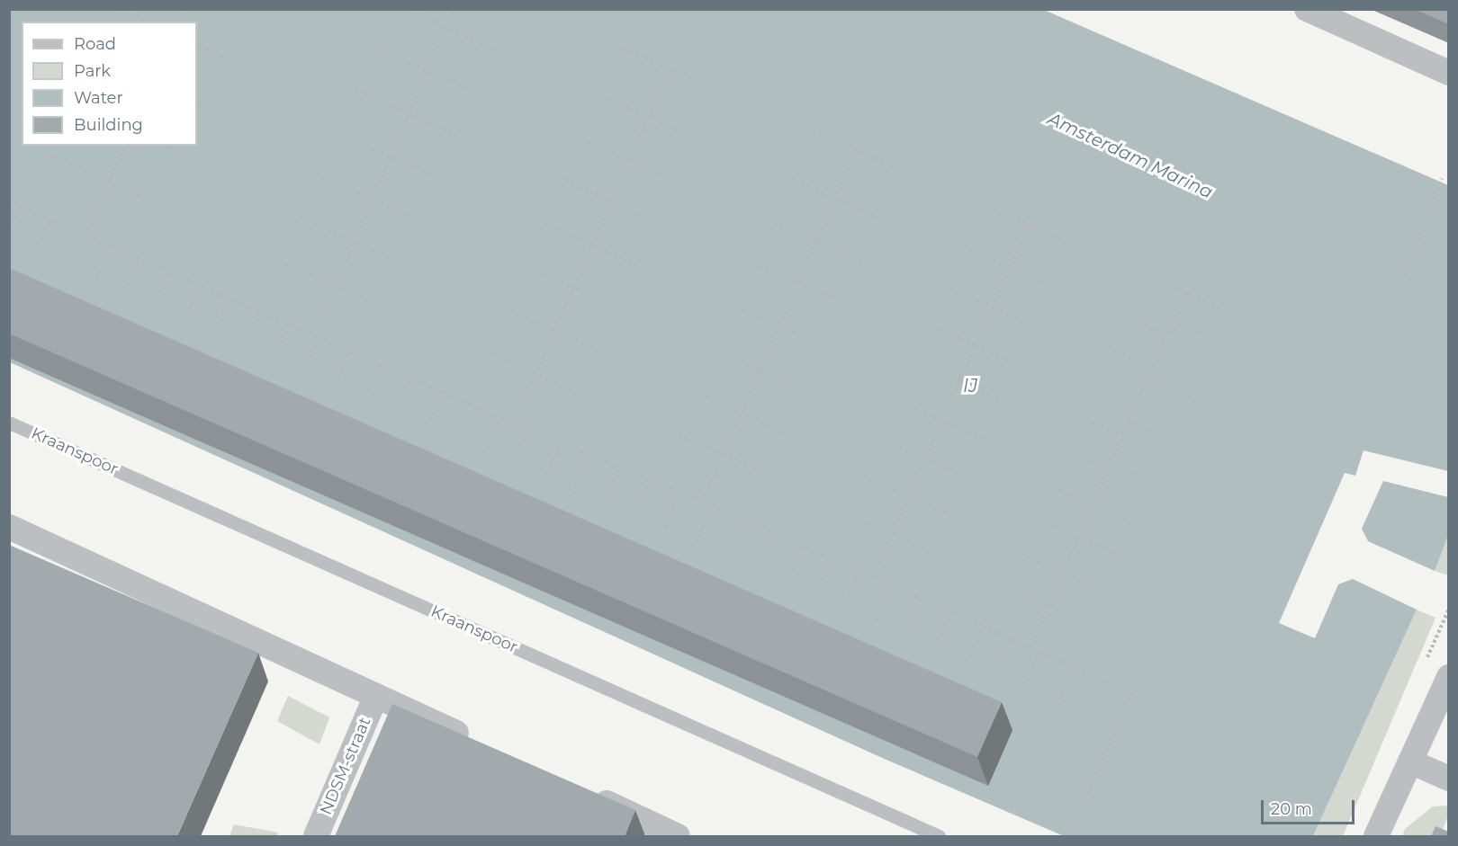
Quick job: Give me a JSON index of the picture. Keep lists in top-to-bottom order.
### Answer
{
  "streets": {
    "street": ["NDSM-straat"],
    "lane": ["Kraanspoor"]
  },
  "water": ["Amsterdam Marina", "IJ"],
  "legend": [
    "Road",
    "Park",
    "Water",
    "Building"
  ],
  "scale_bar": "20 m"
}
